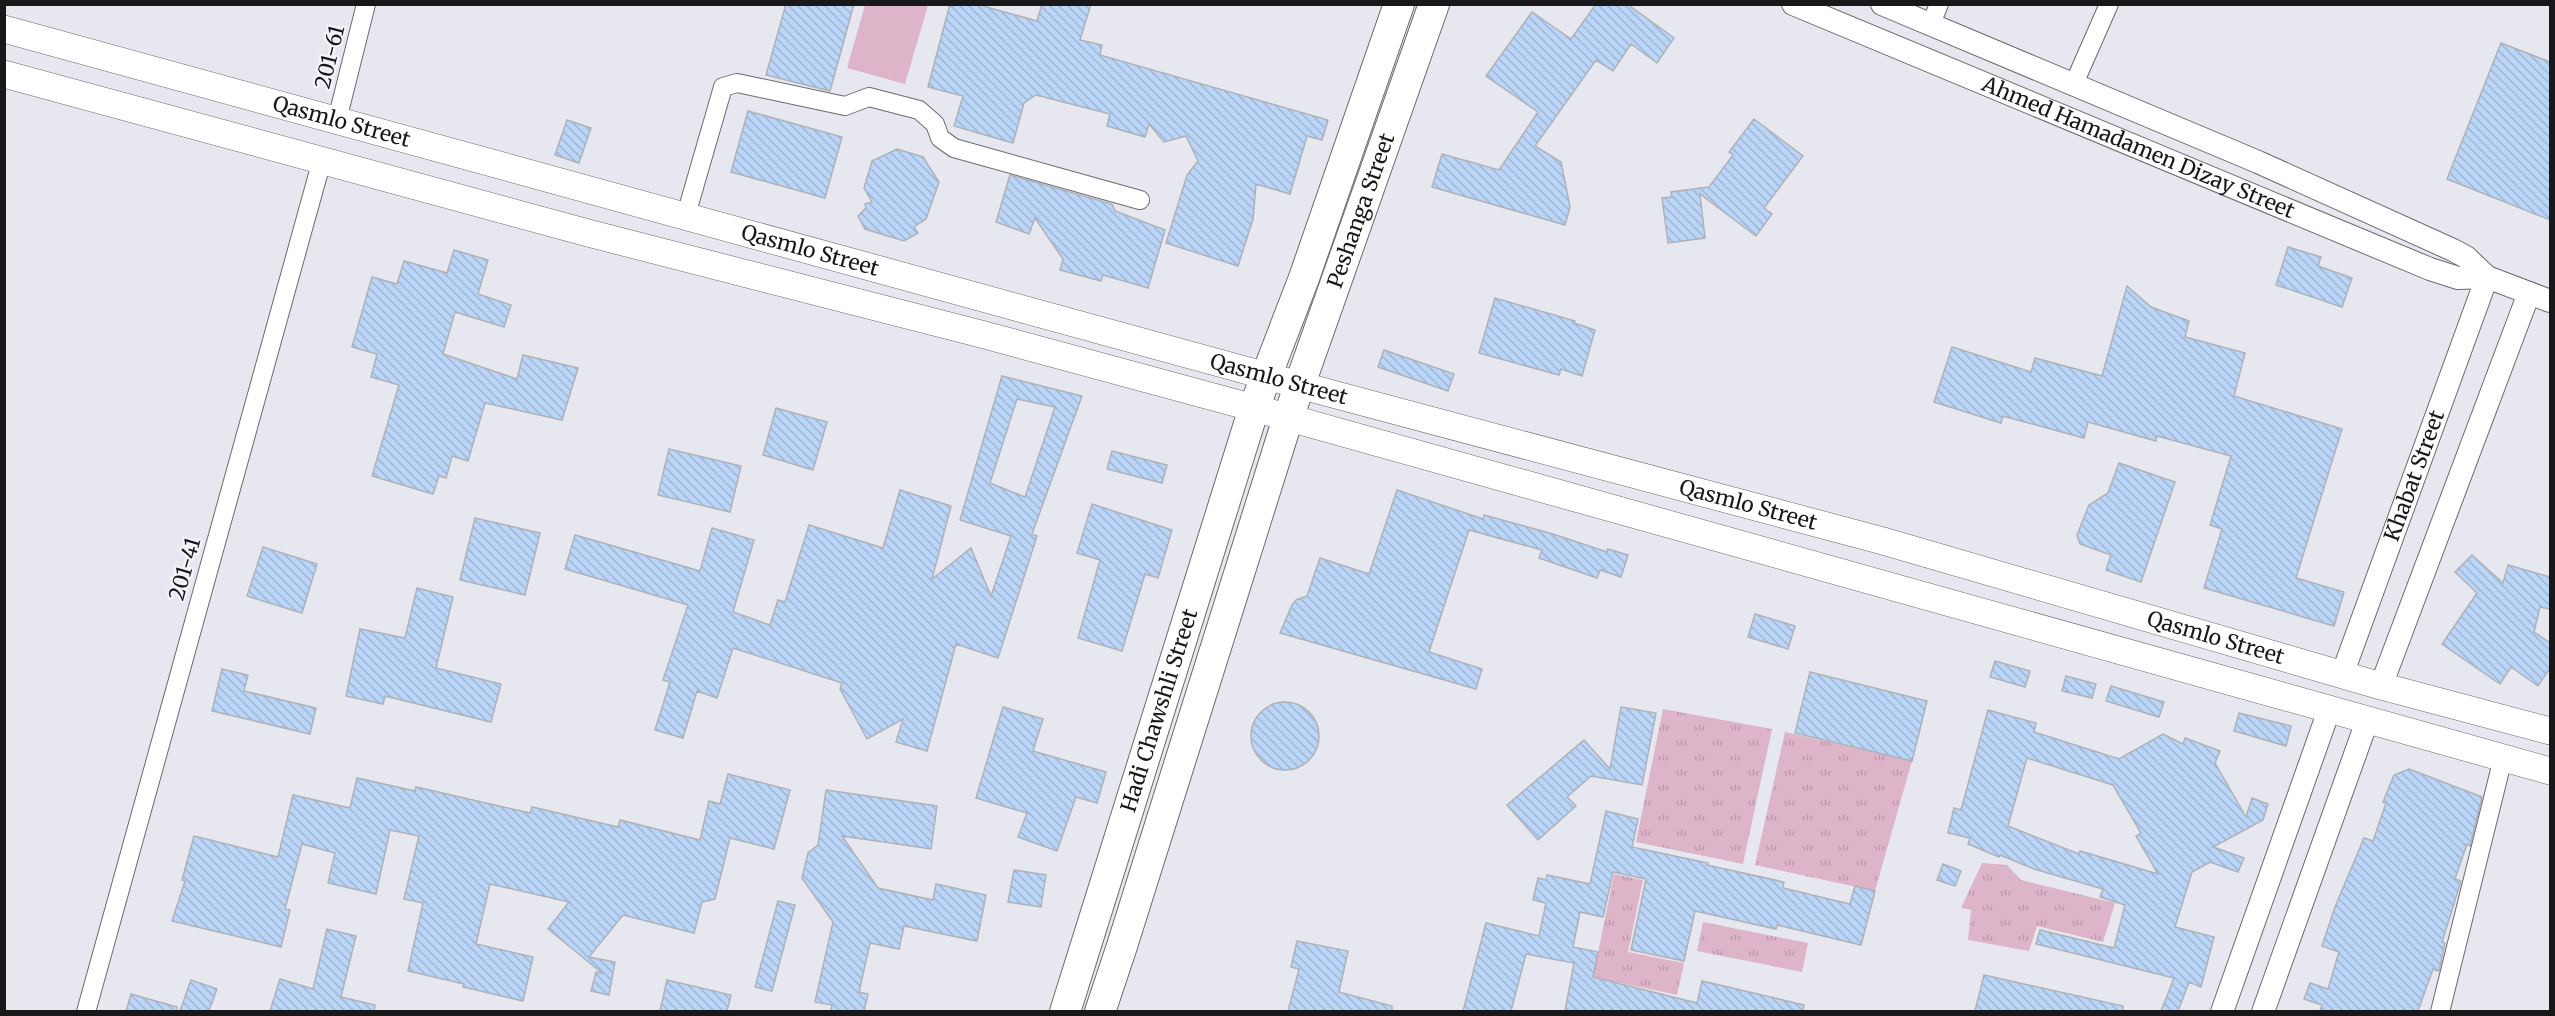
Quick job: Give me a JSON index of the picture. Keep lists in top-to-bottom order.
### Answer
{
  "streets": {
    "main road": ["Qasmlo Street", "Peshanga Street", "Hadi Chawshli Street"],
    "street": [
      "201-61",
      "Ahmed Hamadamen Dizay Street",
      "Khabat Street",
      "201-41"
    ]
  },
  "crossings": [
    ["201-61", "Qasmlo Street"],
    ["Qasmlo Street", "Peshanga Street"],
    ["Qasmlo Street", "Khabat Street"],
    ["Qasmlo Street", "201-41"],
    ["Qasmlo Street", "Hadi Chawshli Street"],
    ["Ahmed Hamadamen Dizay Street", "Khabat Street"],
    ["Peshanga Street", "Hadi Chawshli Street"]
  ]
}
